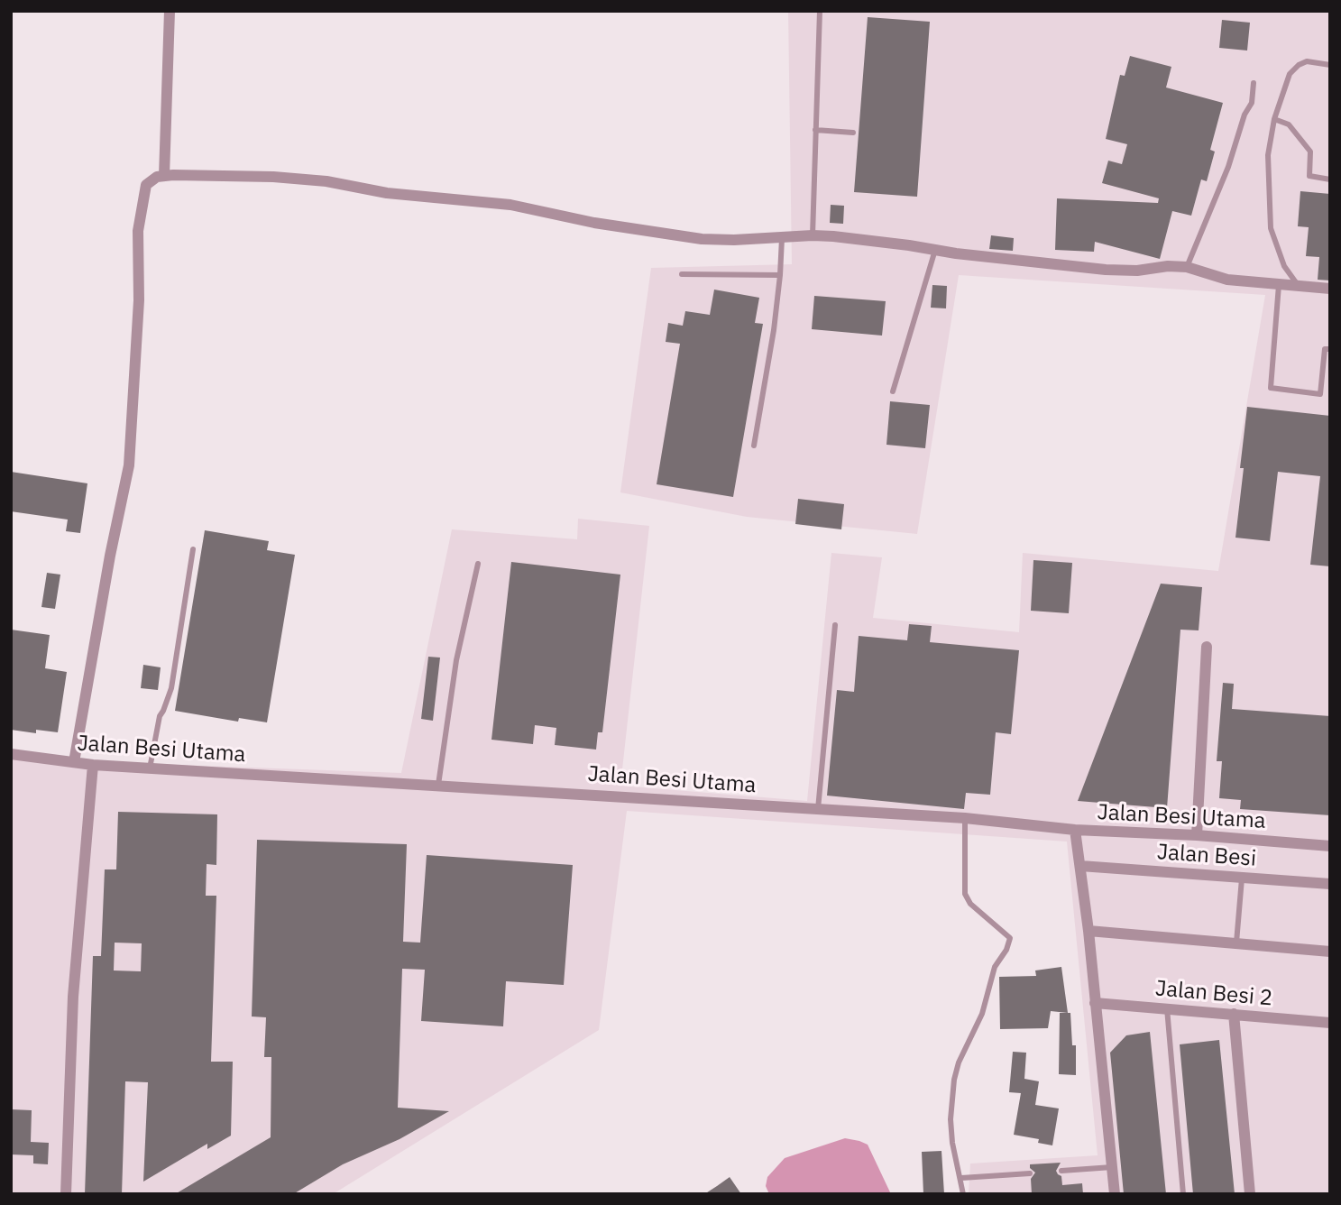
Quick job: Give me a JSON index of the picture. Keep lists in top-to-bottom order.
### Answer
{
  "streets": {
    "street": ["Jalan Besi Utama", "Jalan Besi", "Jalan Besi 2"]
  }
}
